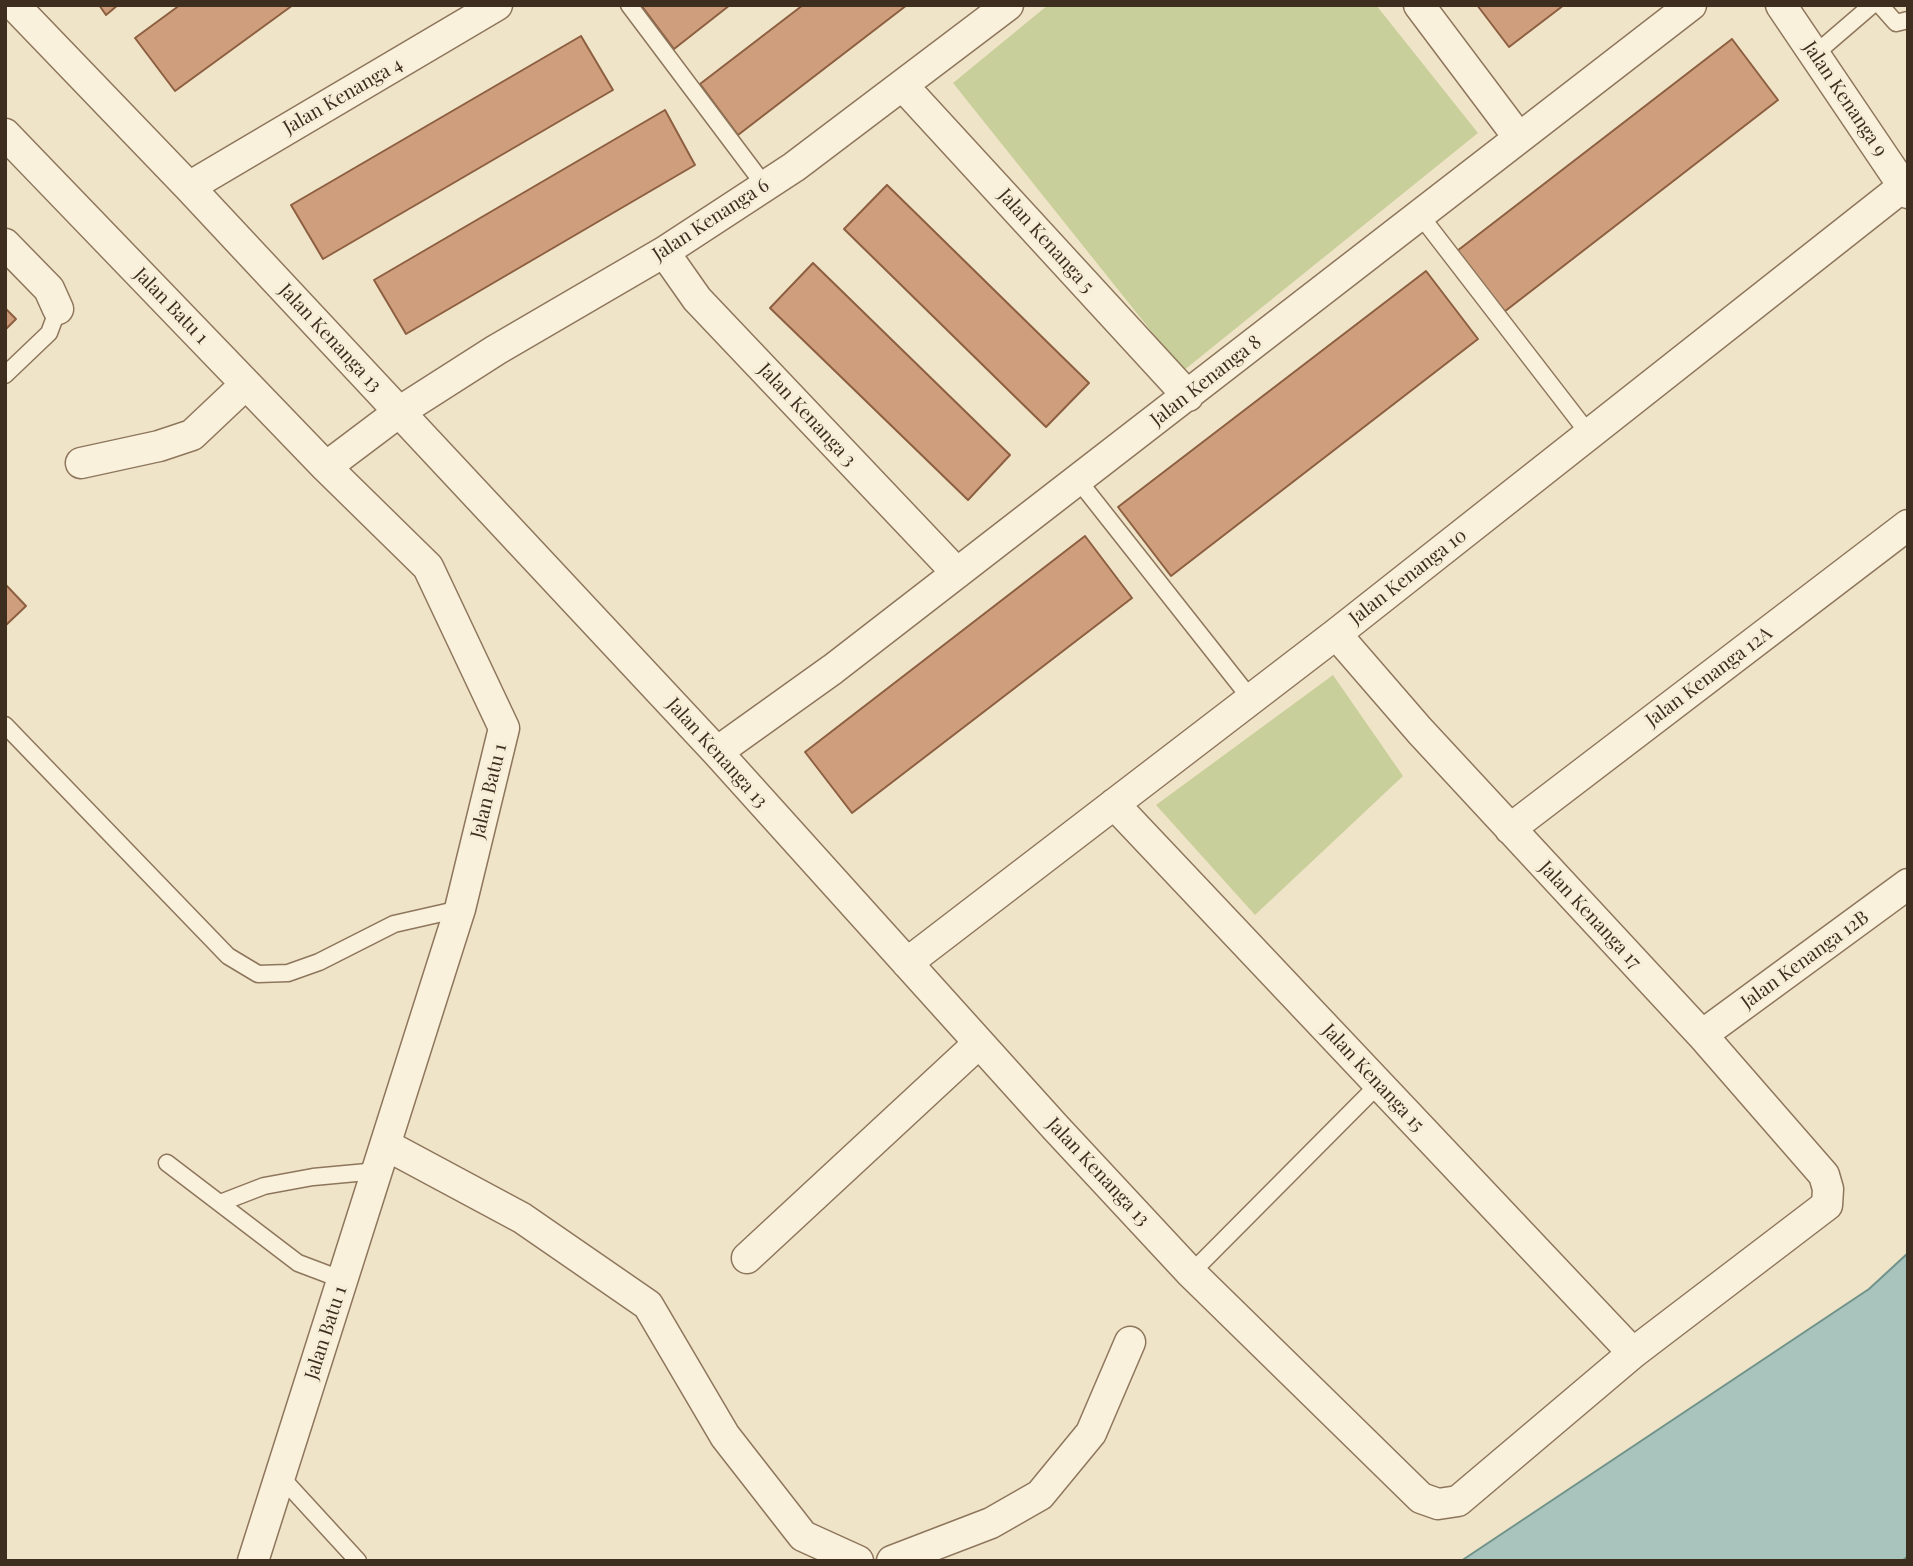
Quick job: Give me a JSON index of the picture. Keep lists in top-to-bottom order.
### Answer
{
  "streets": {
    "street": [
      "Jalan Kenanga 4",
      "Jalan Kenanga 9",
      "Jalan Kenanga 6",
      "Jalan Kenanga 5",
      "Jalan Batu 1",
      "Jalan Kenanga 13",
      "Jalan Kenanga 8",
      "Jalan Kenanga 3",
      "Jalan Kenanga 10",
      "Jalan Kenanga 12A",
      "Jalan Kenanga 17",
      "Jalan Kenanga 12B",
      "Jalan Kenanga 15"
    ]
  },
  "crossings": [
    ["Jalan Kenanga 4", "Jalan Kenanga 13"],
    ["Jalan Kenanga 9", "Jalan Kenanga 10"],
    ["Jalan Kenanga 6", "Jalan Kenanga 5"],
    ["Jalan Kenanga 6", "Jalan Batu 1"],
    ["Jalan Kenanga 6", "Jalan Kenanga 13"],
    ["Jalan Kenanga 6", "Jalan Kenanga 3"],
    ["Jalan Kenanga 5", "Jalan Kenanga 8"],
    ["Jalan Kenanga 13", "Jalan Kenanga 8"],
    ["Jalan Kenanga 13", "Jalan Kenanga 10"],
    ["Jalan Kenanga 13", "Jalan Kenanga 17"],
    ["Jalan Kenanga 13", "Jalan Kenanga 15"],
    ["Jalan Kenanga 8", "Jalan Kenanga 3"],
    ["Jalan Kenanga 10", "Jalan Kenanga 17"],
    ["Jalan Kenanga 10", "Jalan Kenanga 15"],
    ["Jalan Kenanga 12A", "Jalan Kenanga 17"],
    ["Jalan Kenanga 17", "Jalan Kenanga 12B"],
    ["Jalan Kenanga 17", "Jalan Kenanga 15"]
  ]
}
